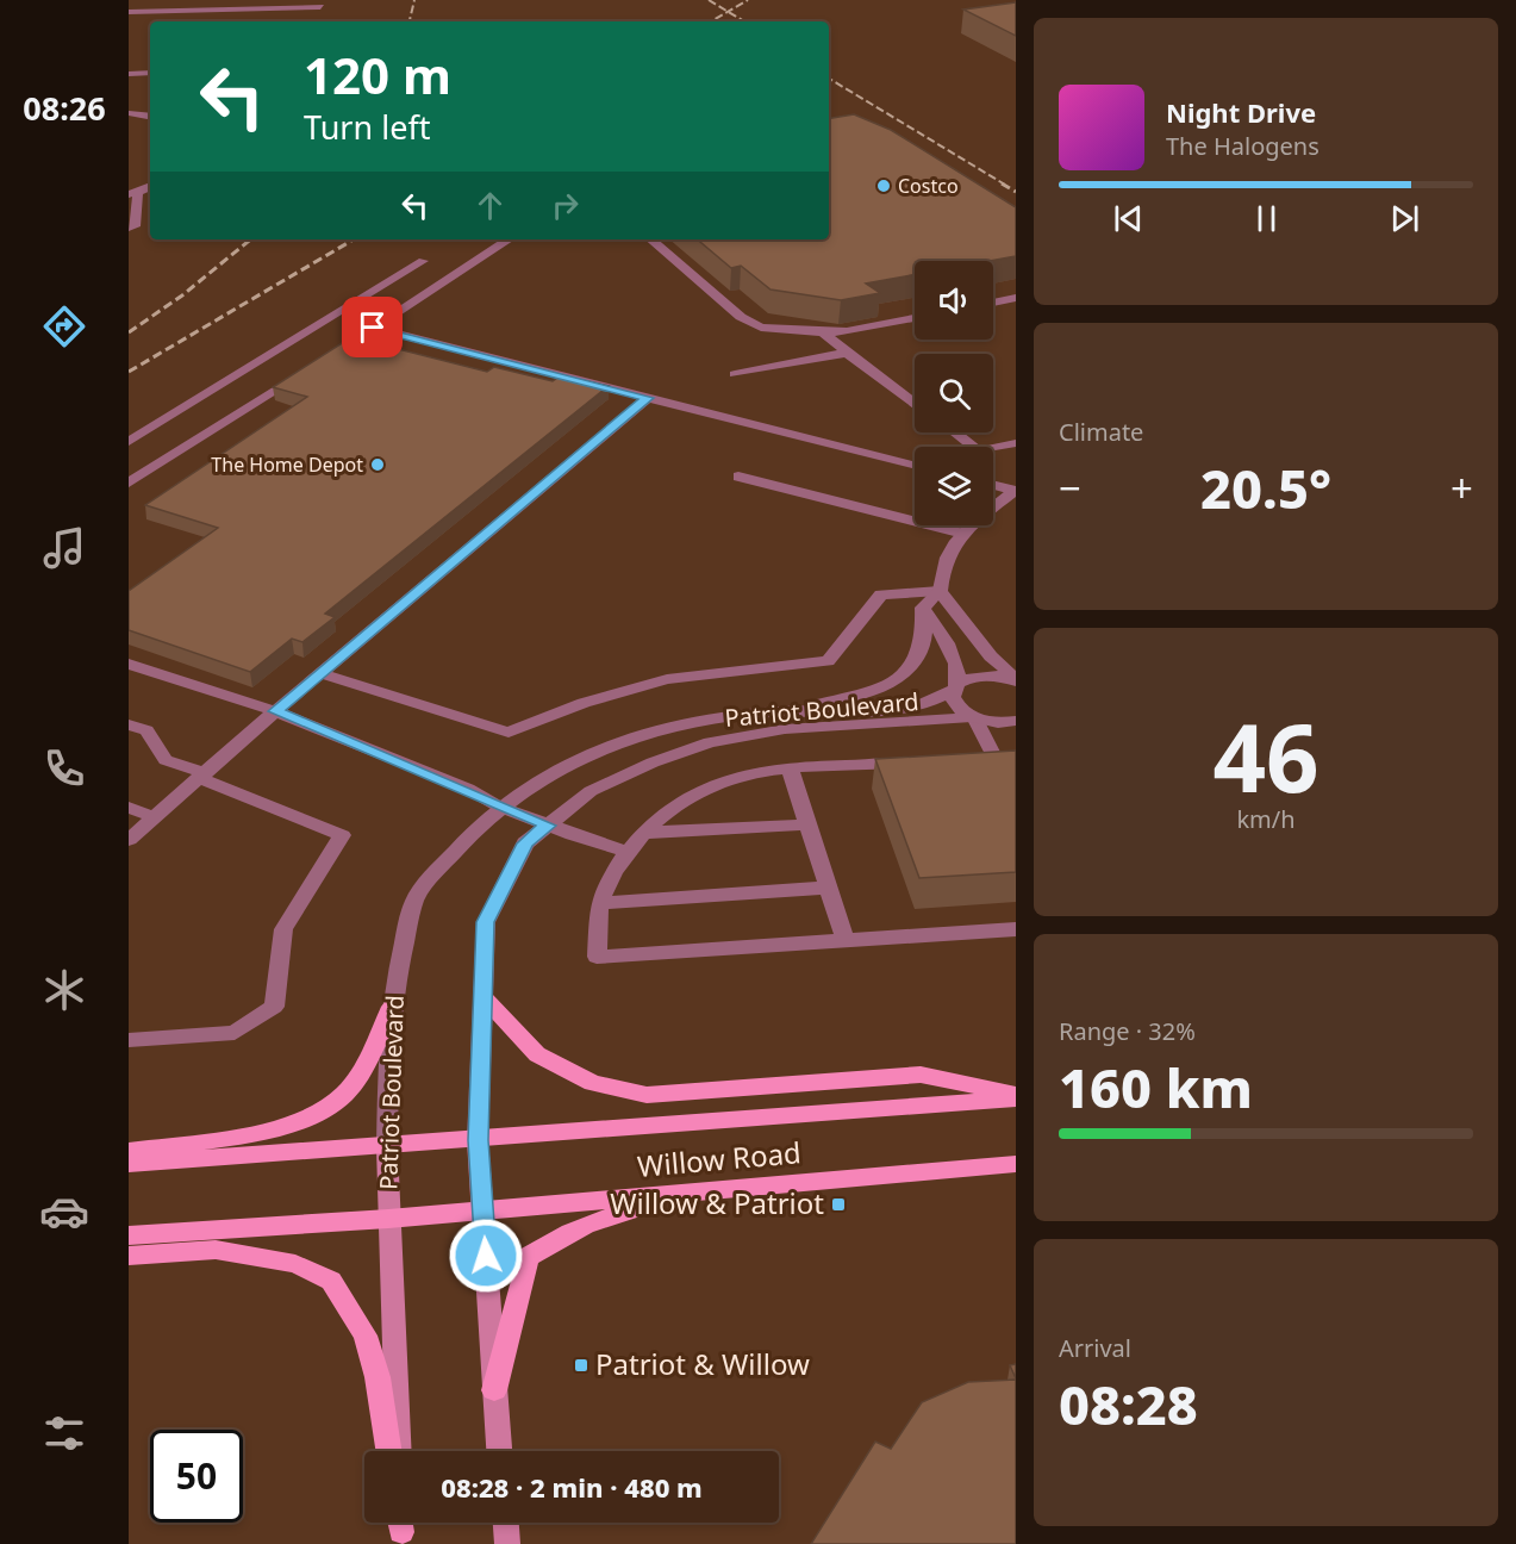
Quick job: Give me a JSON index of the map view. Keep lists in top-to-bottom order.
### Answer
{
  "streets": {
    "main road": ["Patriot Boulevard", "Willow Road"]
  },
  "crossings": [
    ["Patriot Boulevard", "Willow Road"]
  ],
  "places": {
    "other": ["Costco", "The Home Depot"],
    "transit": ["Willow & Patriot", "Patriot & Willow"]
  },
  "page": {
    "tabs": "08:26",
    "turn": ["120 m", "Turn left"],
    "song": ["Night Drive", "The Halogens"],
    "tile": [
      "Climate",
      ["46", "km/h"],
      ["Range · 32%", "160 km"],
      ["Arrival", "08:28"]
    ],
    "heat": ["−", "20.5°", "+"],
    "limit": "50",
    "trip": "08:28 · 2 min · 480 m"
  }
}
